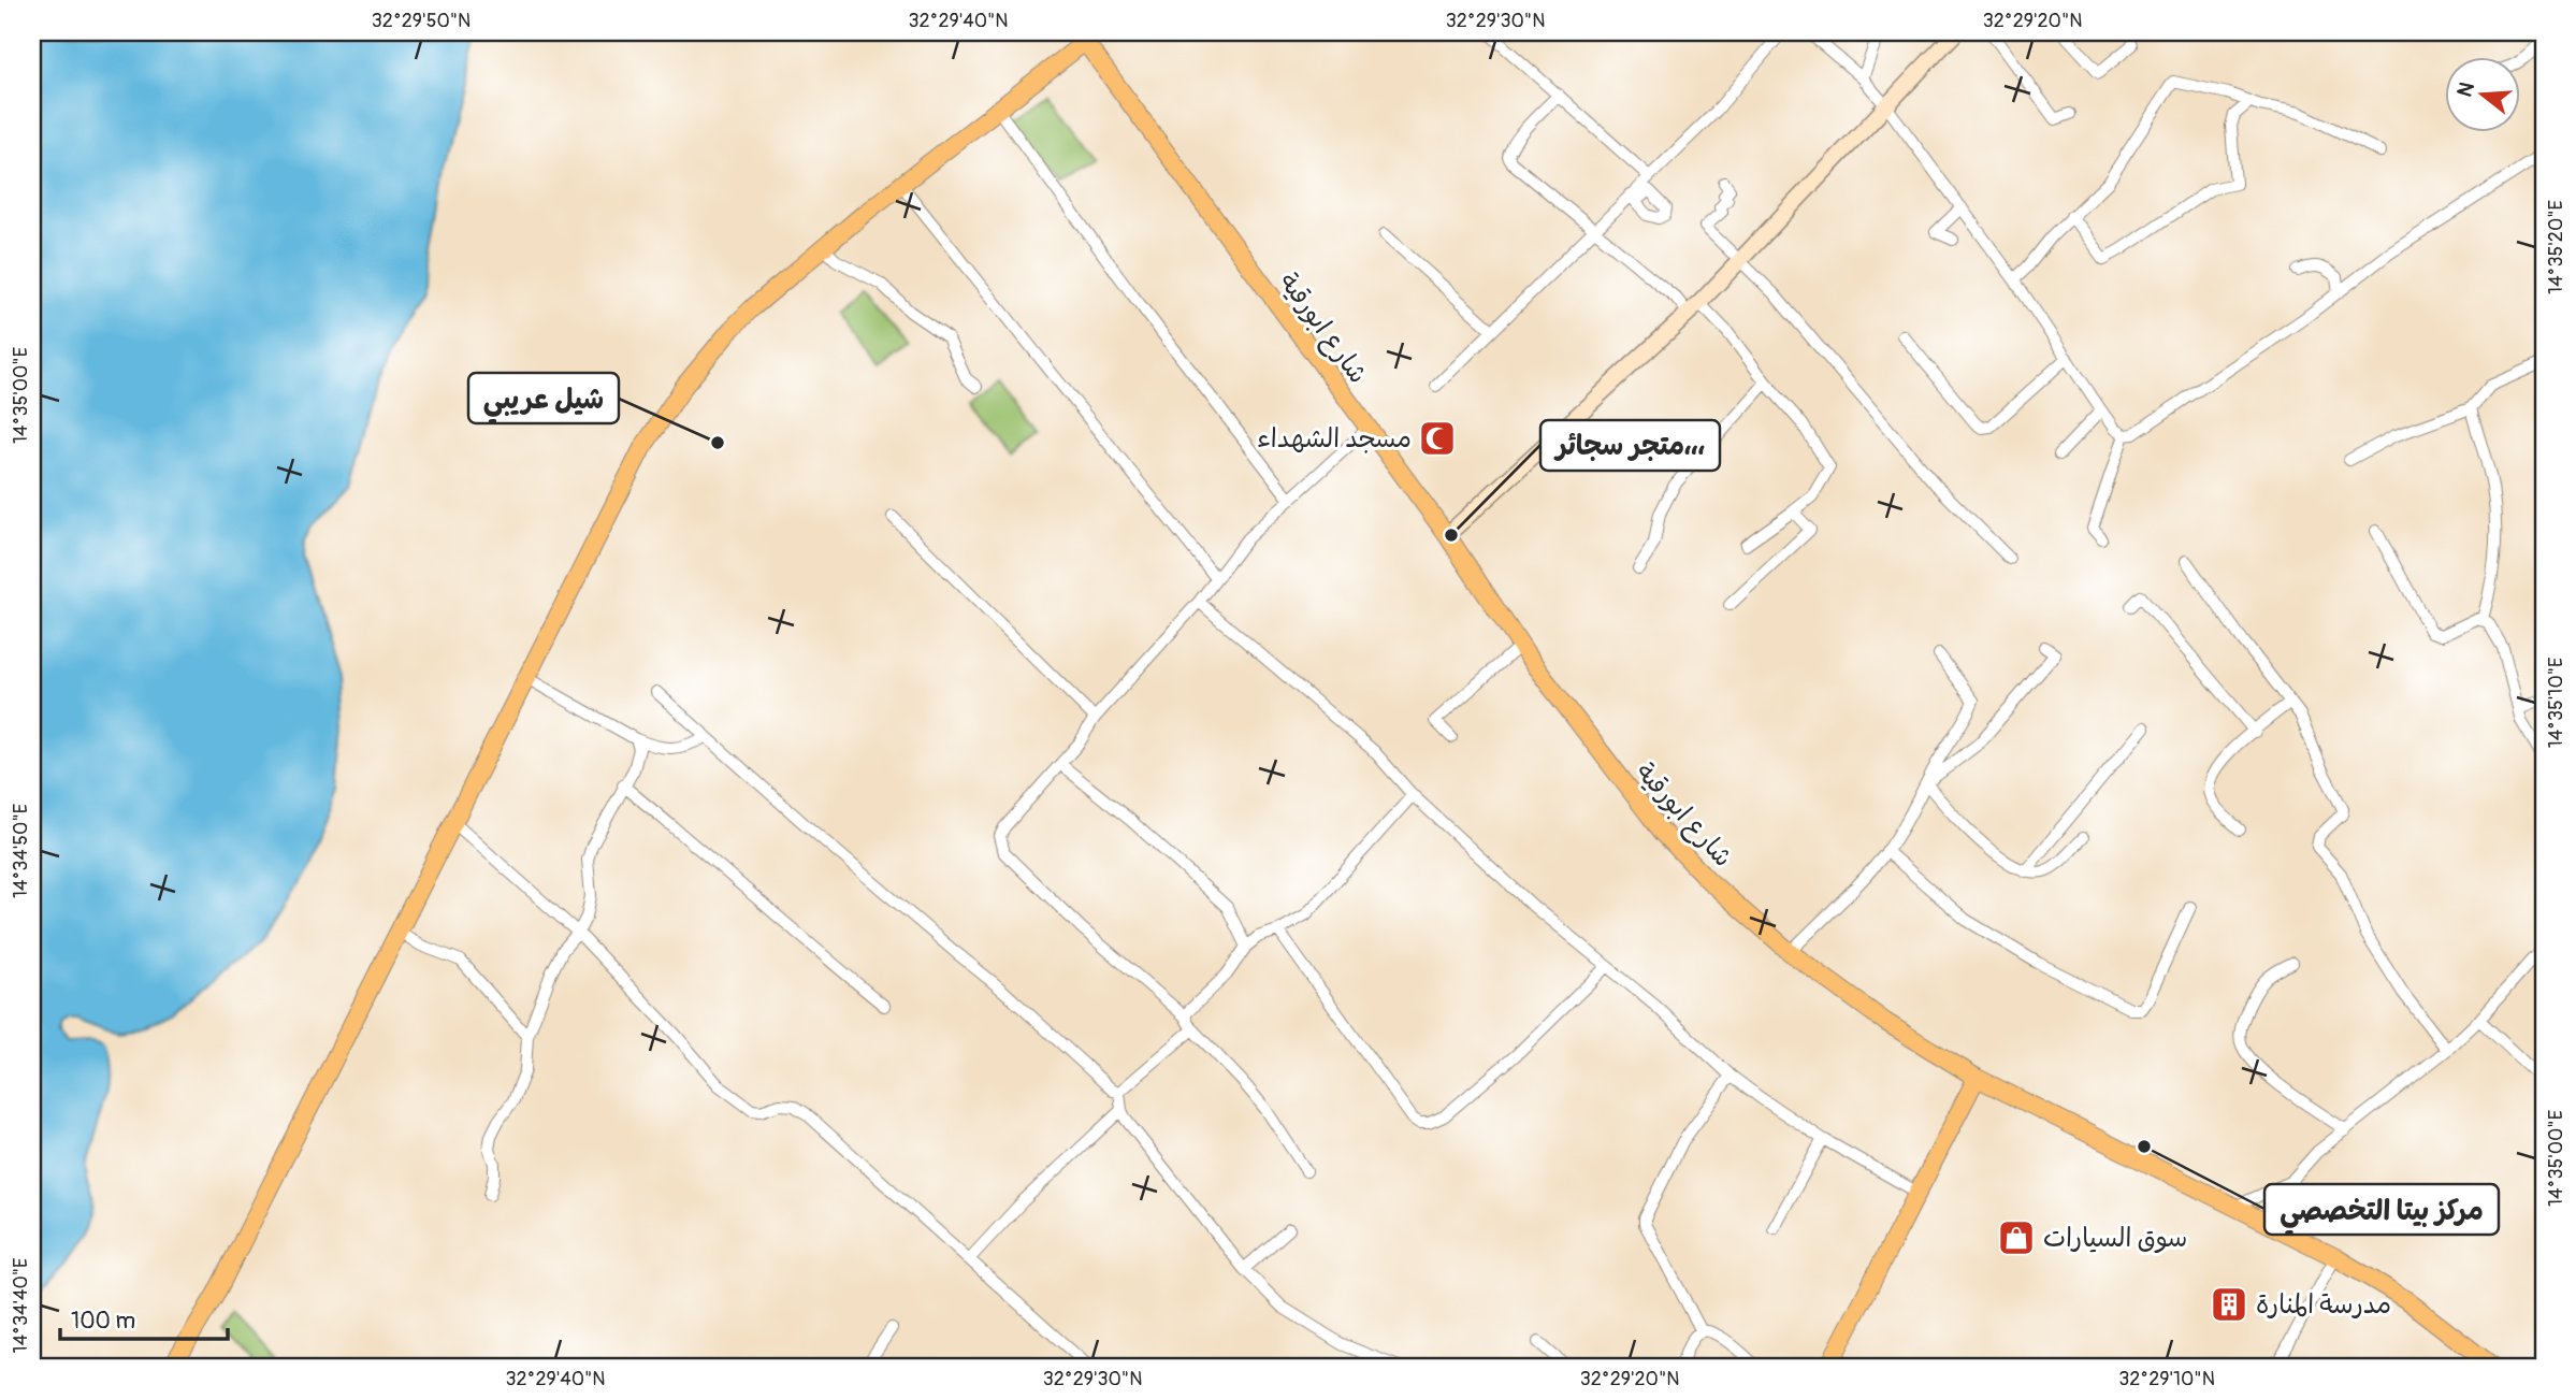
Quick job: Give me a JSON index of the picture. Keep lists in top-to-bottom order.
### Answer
{
  "streets": {
    "main road": ["شارع ابورقية"]
  },
  "places": {
    "mosque": ["مسجد الشهداء"],
    "other": ["شيل عريبي", "متجر سجائر،،،", "مركز بيتا التخصصي"],
    "shop": ["سوق السيارات"],
    "building": ["مدرسة المنارة"]
  },
  "scale_bar": "100 m",
  "north": "left",
  "coordinates": [
    "32°29'50\"N",
    "32°29'40\"N",
    "32°29'30\"N",
    "32°29'20\"N",
    "14°35'20\"E",
    "14°35'00\"E",
    "14°35'10\"E",
    "14°34'50\"E",
    "14°34'40\"E",
    "32°29'10\"N"
  ]
}
